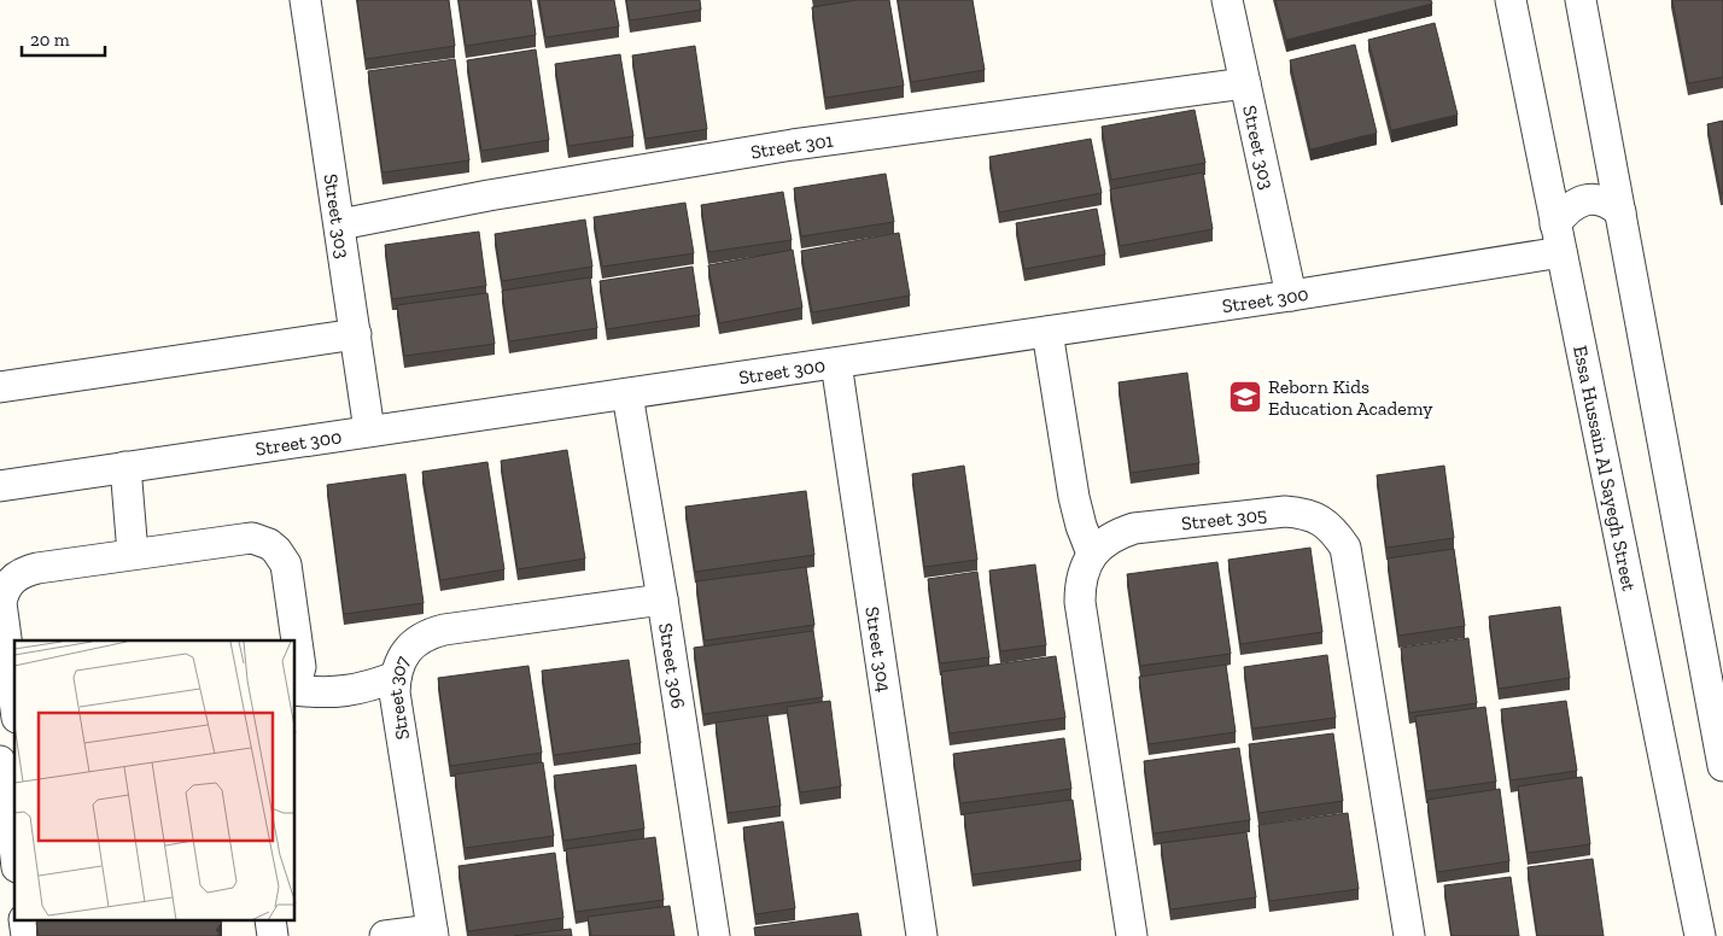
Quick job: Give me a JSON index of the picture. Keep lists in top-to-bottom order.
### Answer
{
  "streets": {
    "street": [
      "Street 301",
      "Street 303",
      "Street 300",
      "Essa Hussain Al Sayegh Street",
      "Street 305",
      "Street 304",
      "Street 306",
      "Street 307"
    ]
  },
  "crossings": [
    ["Street 301", "Street 303"],
    ["Street 303", "Street 300"],
    ["Street 300", "Essa Hussain Al Sayegh Street"],
    ["Street 300", "Street 304"],
    ["Street 300", "Street 306"],
    ["Street 306", "Street 307"]
  ],
  "places": {
    "school or university": ["Reborn Kids Education Academy"]
  },
  "scale_bar": "20 m"
}
